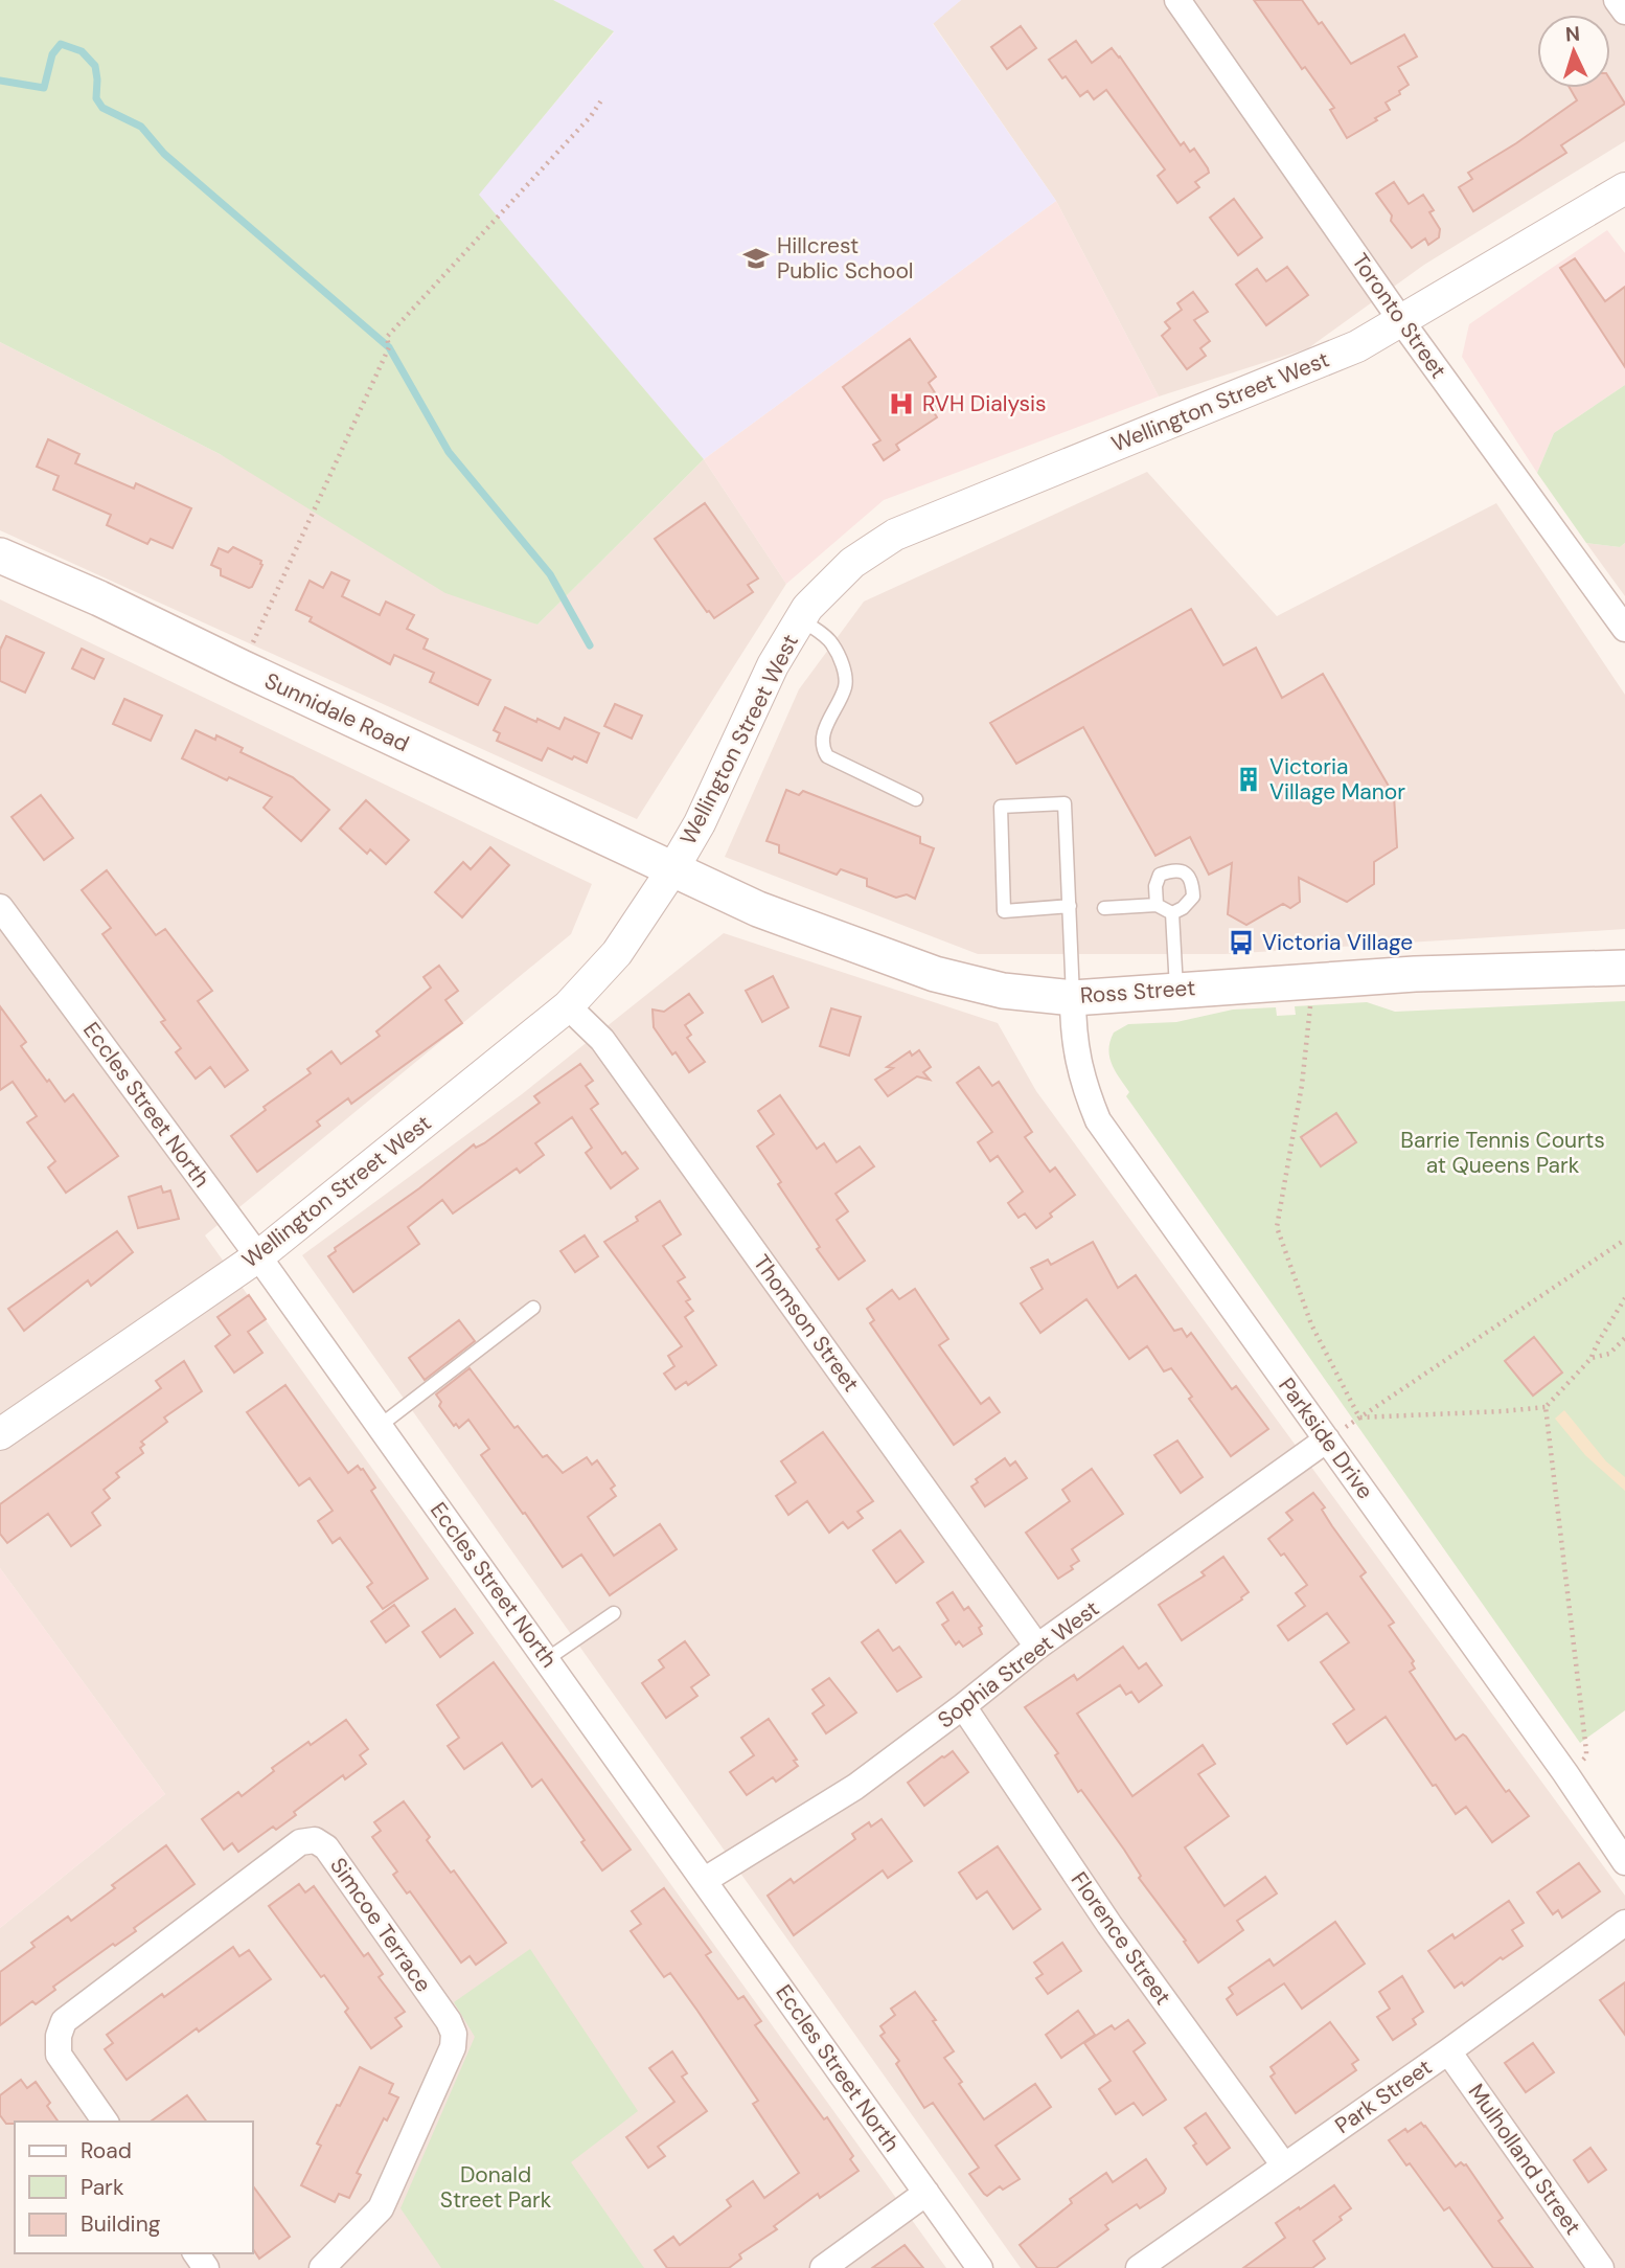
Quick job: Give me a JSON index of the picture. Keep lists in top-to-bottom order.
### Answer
{
  "streets": {
    "main road": ["Sunnidale Road", "Ross Street"],
    "street": [
      "Toronto Street",
      "Wellington Street West",
      "Eccles Street North",
      "Thomson Street",
      "Parkside Drive",
      "Sophia Street West",
      "Simcoe Terrace",
      "Florence Street",
      "Park Street",
      "Mulholland Street"
    ]
  },
  "crossings": [
    ["Toronto Street", "Wellington Street West"],
    ["Wellington Street West", "Sunnidale Road"],
    ["Wellington Street West", "Ross Street"],
    ["Wellington Street West", "Eccles Street North"],
    ["Wellington Street West", "Thomson Street"],
    ["Sunnidale Road", "Ross Street"],
    ["Ross Street", "Parkside Drive"],
    ["Eccles Street North", "Sophia Street West"],
    ["Thomson Street", "Sophia Street West"],
    ["Parkside Drive", "Sophia Street West"],
    ["Sophia Street West", "Florence Street"],
    ["Florence Street", "Park Street"],
    ["Park Street", "Mulholland Street"]
  ],
  "parks": ["Barrie Tennis Courts at Queens Park", "Donald Street Park"],
  "places": {
    "school or university": ["Hillcrest Public School"],
    "hospital": ["RVH Dialysis"],
    "building": ["Victoria Village Manor"],
    "bus stop": ["Victoria Village"]
  },
  "legend": ["Road", "Park", "Building"],
  "north": "top"
}
